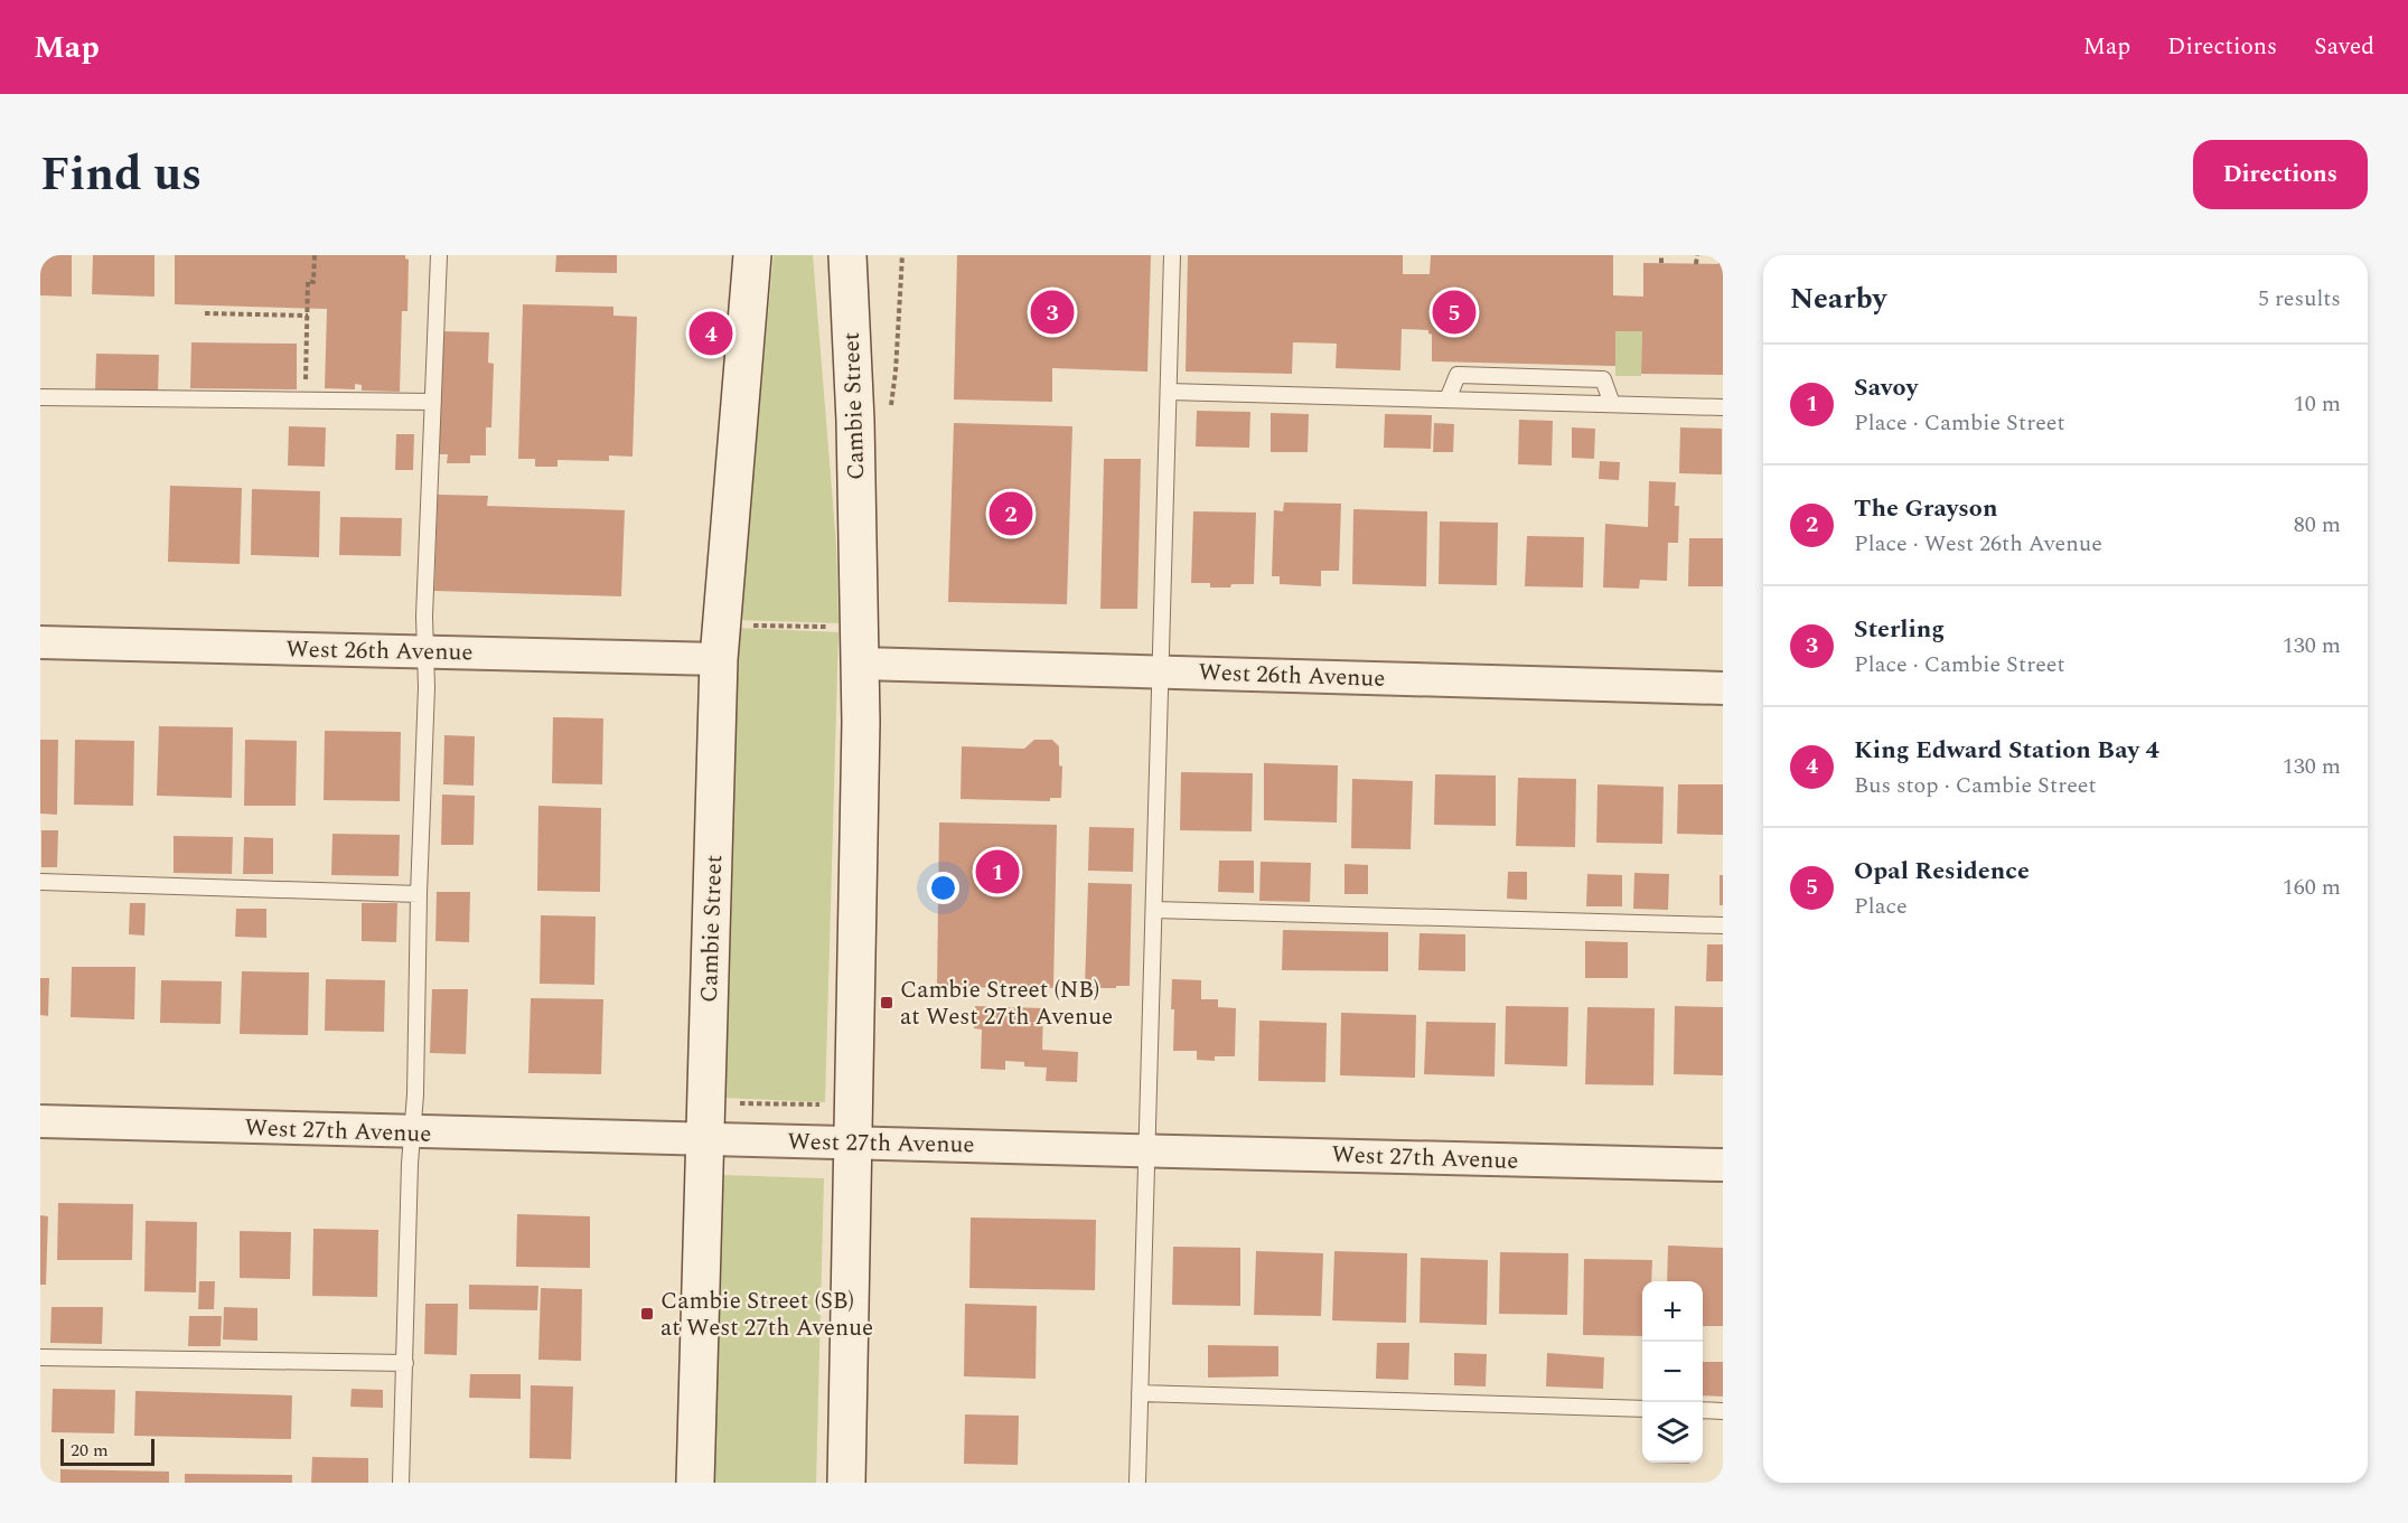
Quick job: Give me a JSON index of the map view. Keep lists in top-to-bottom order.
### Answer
{
  "streets": {
    "main road": ["Cambie Street"],
    "street": ["West 26th Avenue", "West 27th Avenue"]
  },
  "crossings": [
    ["Cambie Street", "West 26th Avenue"],
    ["Cambie Street", "West 27th Avenue"]
  ],
  "places": {
    "transit": ["Cambie Street (NB) at West 27th Avenue", "Cambie Street (SB) at West 27th Avenue"]
  },
  "scale_bar": "20 m",
  "page": {
    "header": "Map",
    "nav": ["Map", "Directions", "Saved"],
    "title": "Find us",
    "buttons": "Directions",
    "heading": ["Nearby", "5 results"],
    "pins": [
      "3",
      "5",
      "4",
      "2",
      "1"
    ],
    "list": [
      {
        "mark": "1",
        "name": "Savoy",
        "note": "Place · Cambie Street",
        "value": "10 m"
      },
      {
        "mark": "2",
        "name": "The Grayson",
        "note": "Place · West 26th Avenue",
        "value": "80 m"
      },
      {
        "mark": "3",
        "name": "Sterling",
        "note": "Place · Cambie Street",
        "value": "130 m"
      },
      {
        "mark": "4",
        "name": "King Edward Station Bay 4",
        "note": "Bus stop · Cambie Street",
        "value": "130 m"
      },
      {
        "mark": "5",
        "name": "Opal Residence",
        "note": "Place",
        "value": "160 m"
      }
    ],
    "map_buttons": ["+", "−"],
    "scale": "20 m"
  }
}
